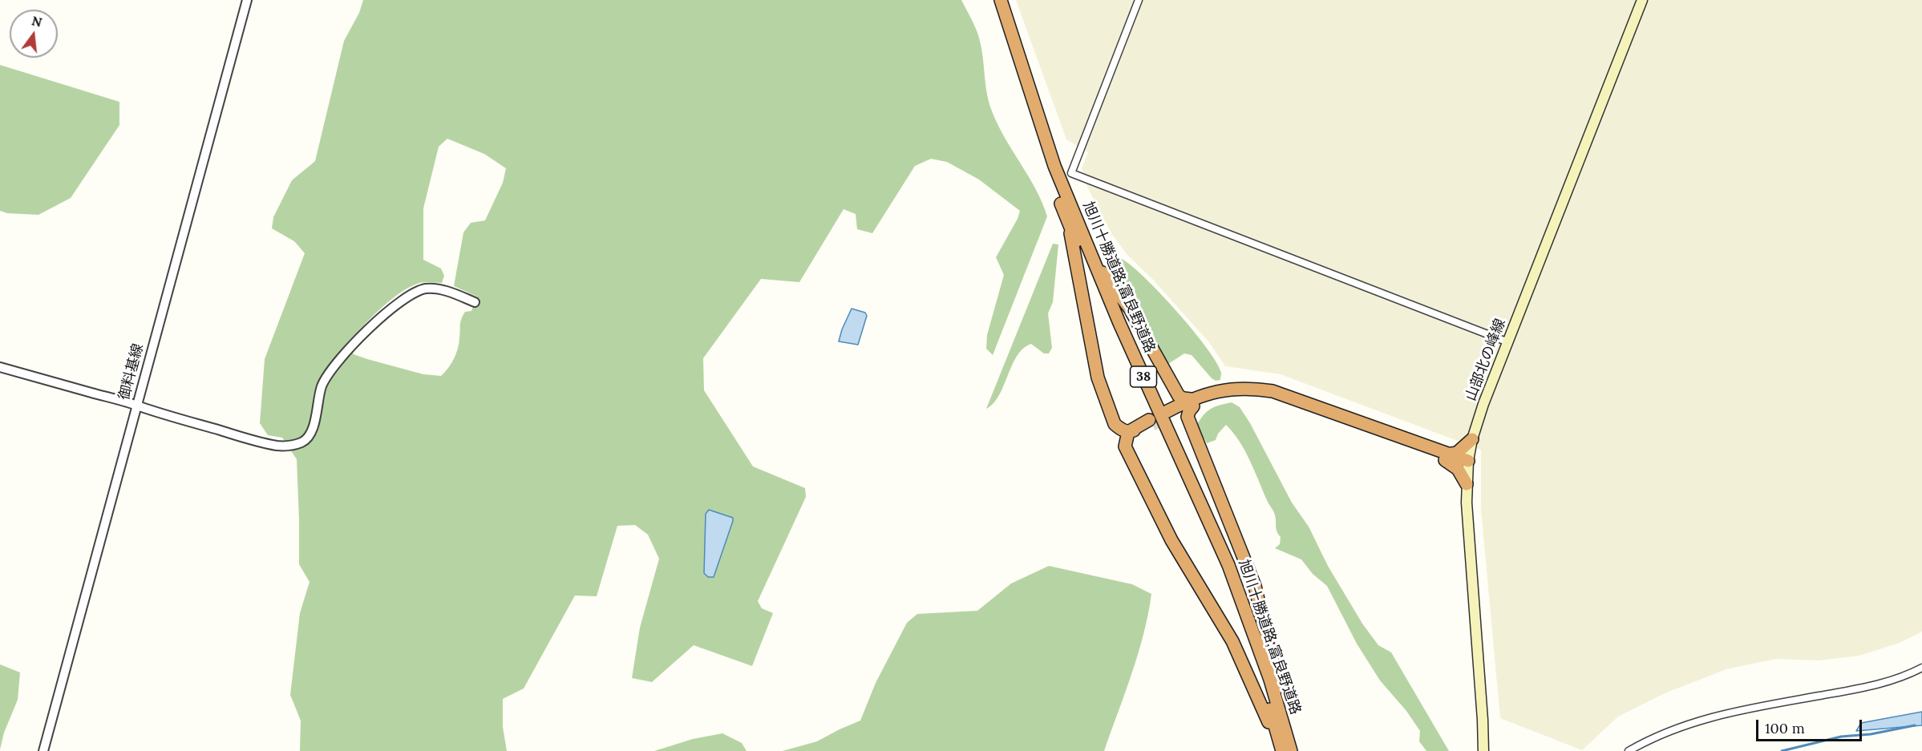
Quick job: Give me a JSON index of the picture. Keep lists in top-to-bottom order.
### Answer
{
  "streets": {
    "highway": ["旭川十勝道路;富良野道路", "38"],
    "main road": ["山部北の峰線"],
    "street": ["御料基線"]
  },
  "crossings": [
    ["旭川十勝道路;富良野道路", "38"]
  ],
  "scale_bar": "100 m",
  "north": "top"
}
